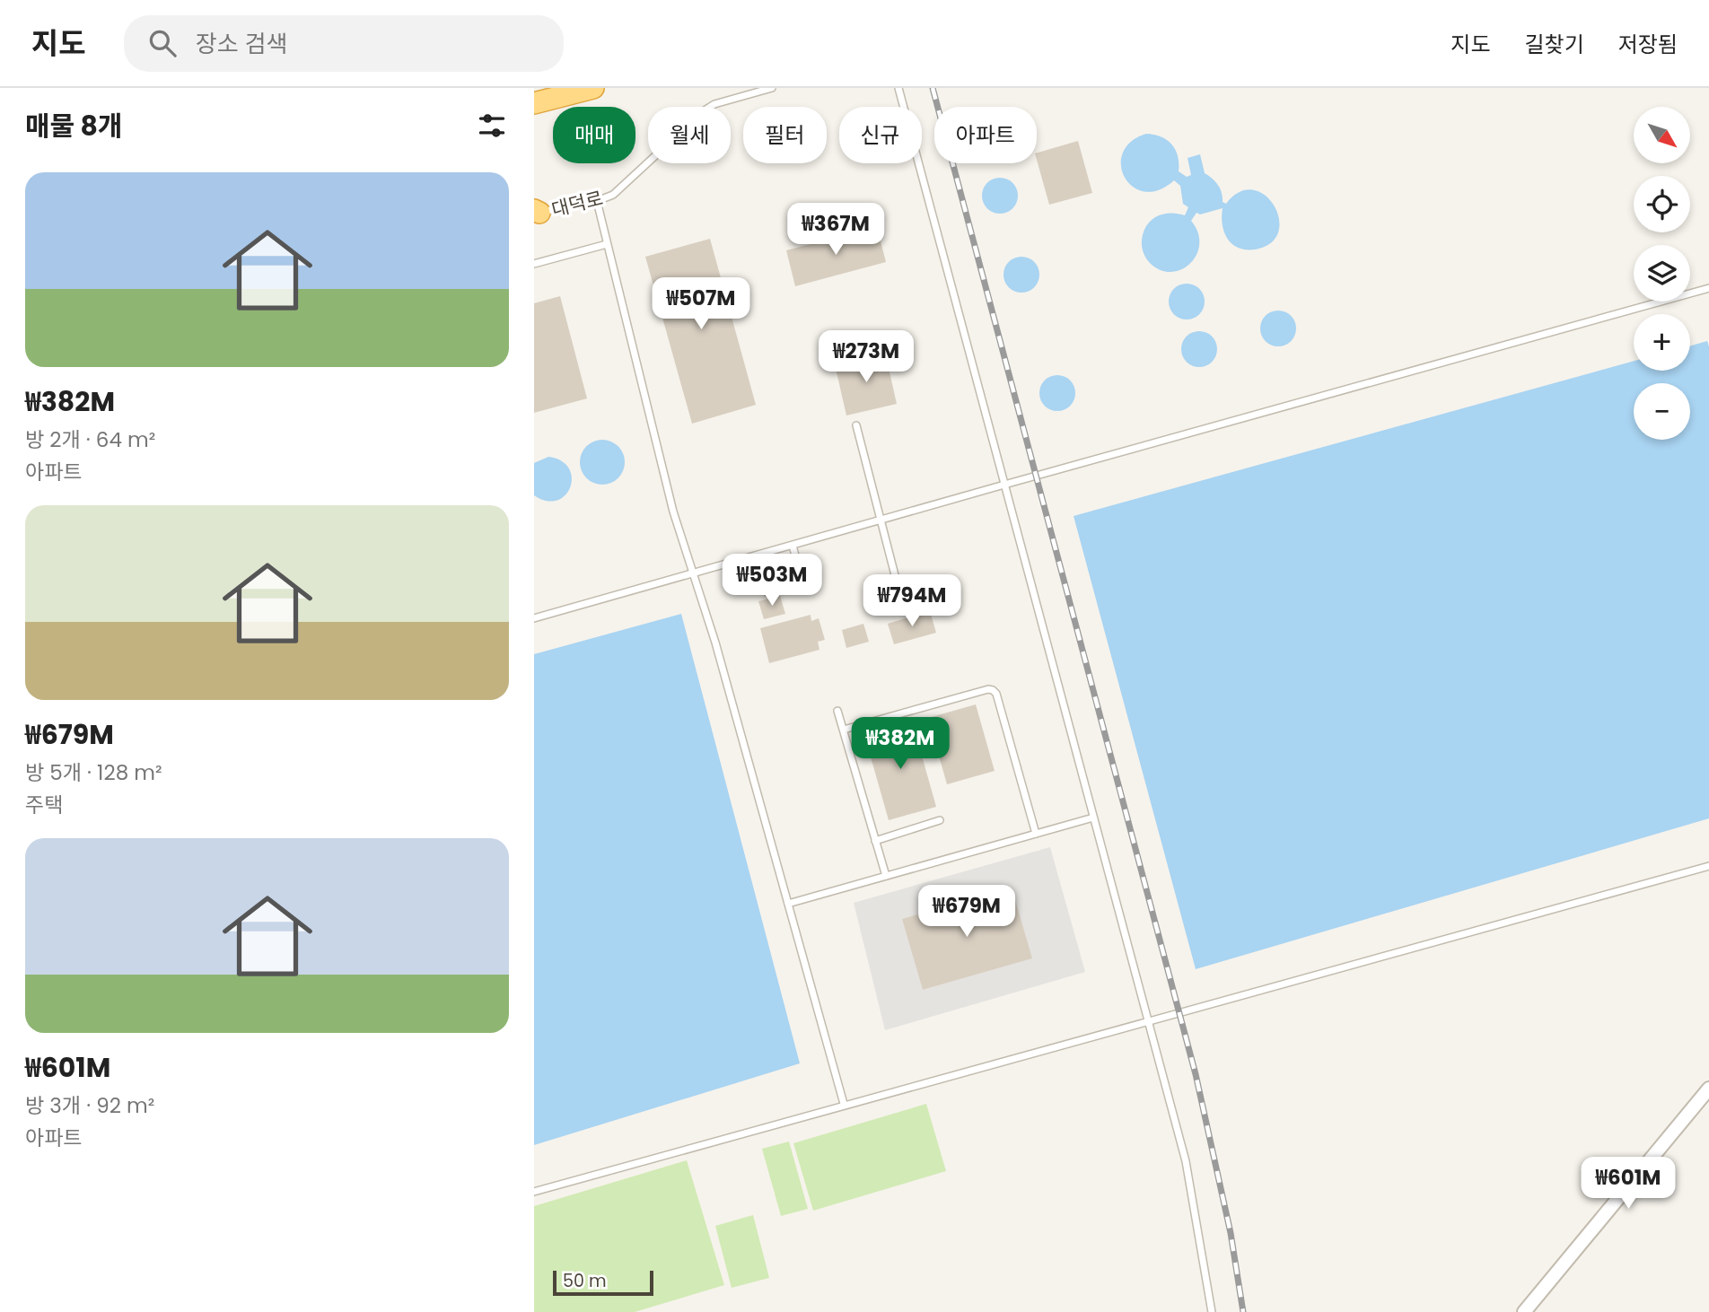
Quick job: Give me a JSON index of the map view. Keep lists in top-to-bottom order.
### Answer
{
  "streets": {
    "lane": ["대덕로"]
  },
  "scale_bar": "50 m",
  "north": "bottom right",
  "page": {
    "header": "지도",
    "search": "장소 검색",
    "nav": ["지도", "길찾기", "저장됨"],
    "heading": "매물 8개",
    "map_buttons": ["+", "−"],
    "chip": [
      "매매",
      "월세",
      "필터",
      "신규",
      "아파트"
    ],
    "list": [
      {
        "name": "₩382M",
        "note": "방 2개 · 64 m² · 아파트"
      },
      {
        "name": "₩679M",
        "note": "방 5개 · 128 m² · 주택"
      },
      {
        "name": "₩601M",
        "note": "방 3개 · 92 m² · 아파트"
      }
    ],
    "price": [
      "₩367M",
      "₩507M",
      "₩273M",
      "₩503M",
      "₩794M",
      "₩382M",
      "₩679M",
      "₩601M"
    ],
    "scale": "50 m"
  }
}
